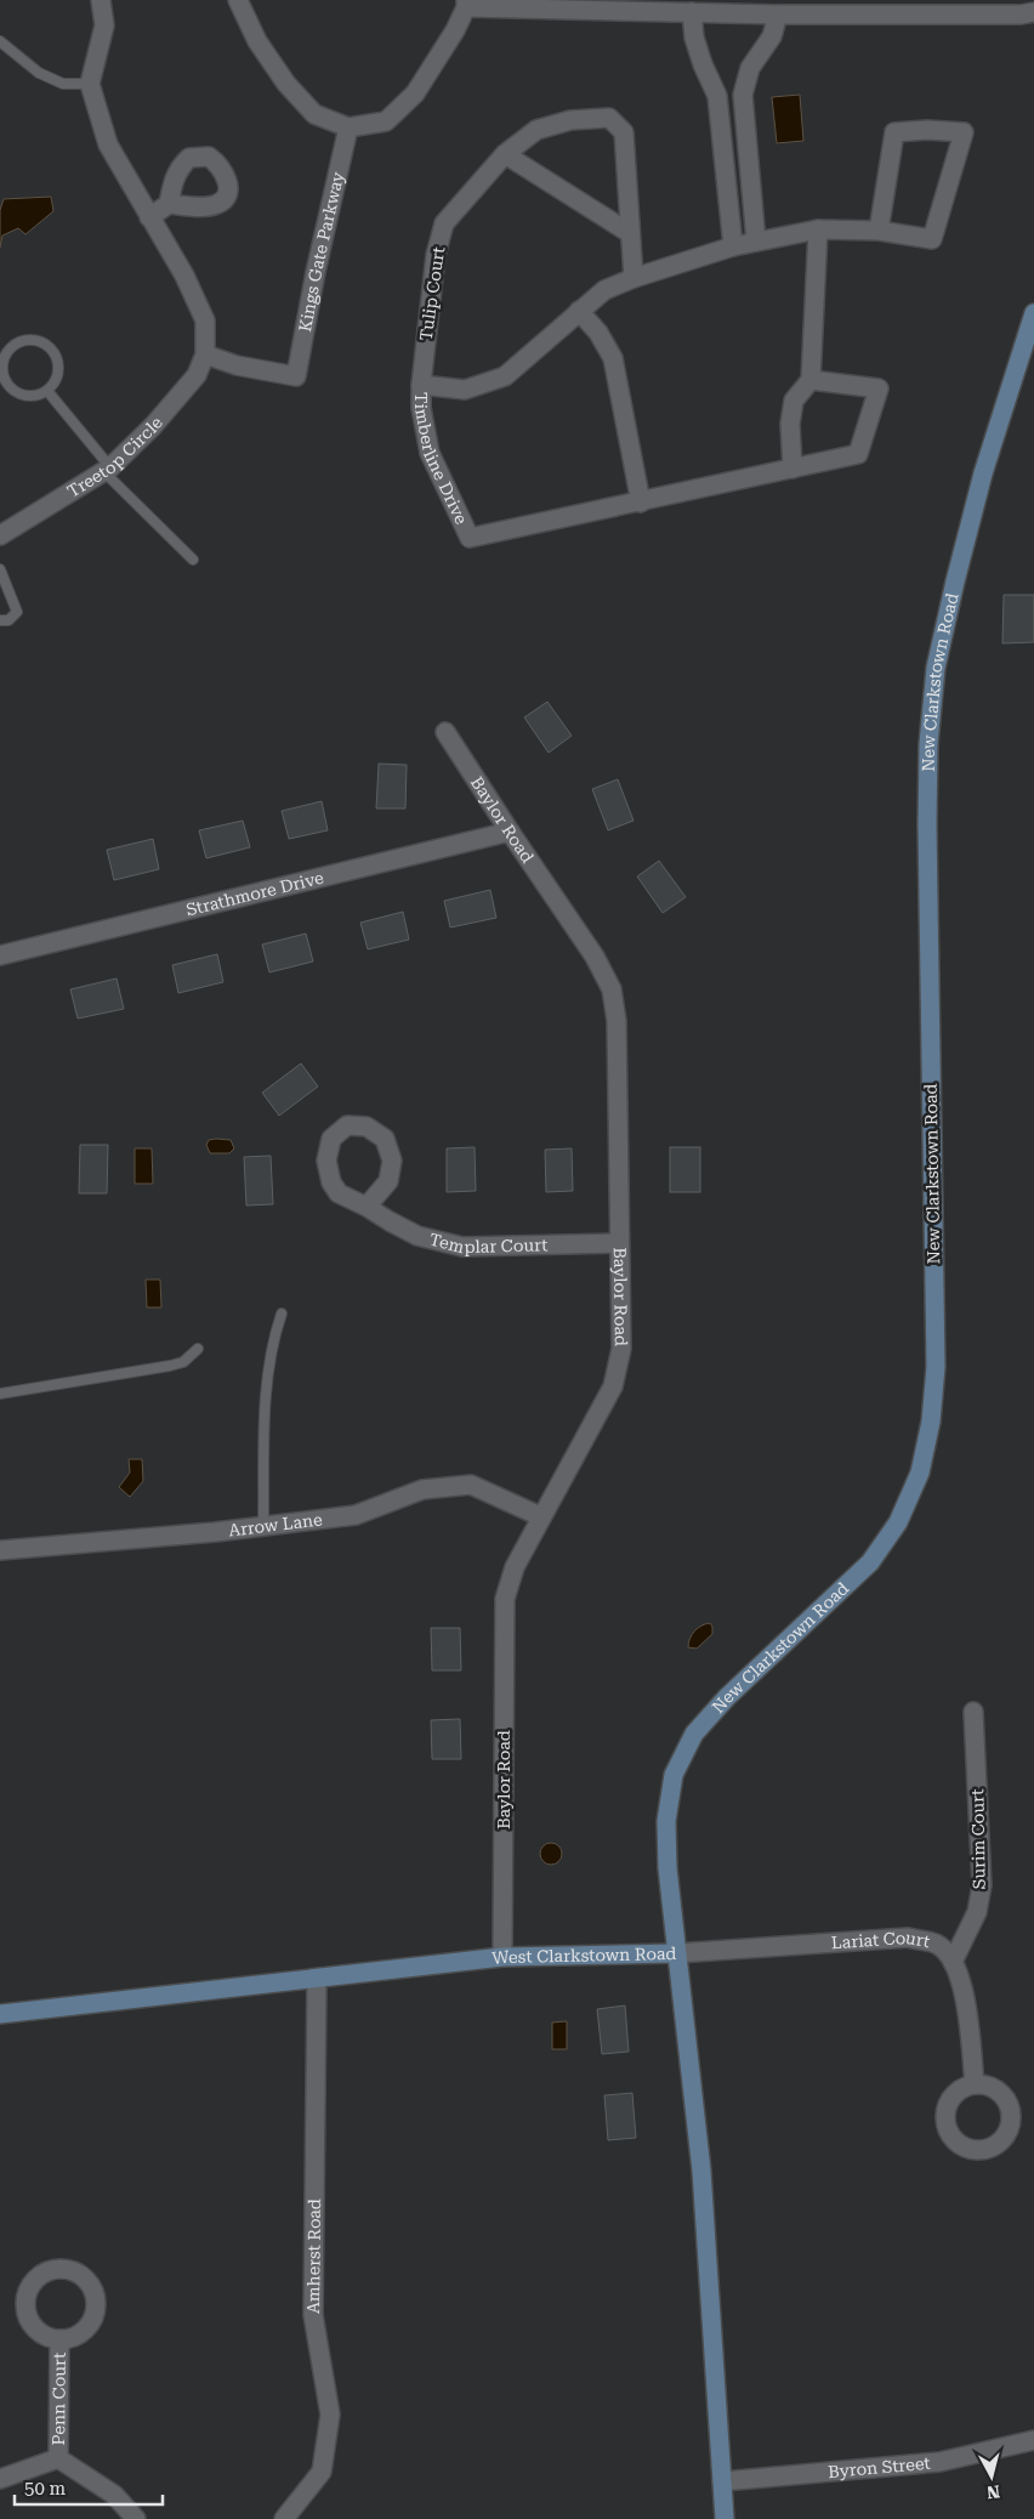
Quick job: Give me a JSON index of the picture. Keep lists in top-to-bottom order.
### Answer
{
  "streets": {
    "street": [
      "Kings Gate Parkway",
      "Tulip Court",
      "Treetop Circle",
      "Timberline Drive",
      "New Clarkstown Road",
      "Baylor Road",
      "Strathmore Drive",
      "Templar Court",
      "Arrow Lane",
      "Surim Court",
      "Lariat Court",
      "West Clarkstown Road",
      "Amherst Road",
      "Penn Court",
      "Byron Street"
    ]
  },
  "crossings": [
    ["Kings Gate Parkway", "Treetop Circle"],
    ["Tulip Court", "Timberline Drive"],
    ["New Clarkstown Road", "Lariat Court"],
    ["New Clarkstown Road", "West Clarkstown Road"],
    ["Baylor Road", "Strathmore Drive"],
    ["Baylor Road", "Templar Court"],
    ["Baylor Road", "Arrow Lane"],
    ["Baylor Road", "West Clarkstown Road"],
    ["Surim Court", "Lariat Court"],
    ["Lariat Court", "West Clarkstown Road"],
    ["West Clarkstown Road", "Amherst Road"],
    ["West Clarkstown Road", "Byron Street"]
  ],
  "scale_bar": "50 m",
  "north": "bottom"
}
